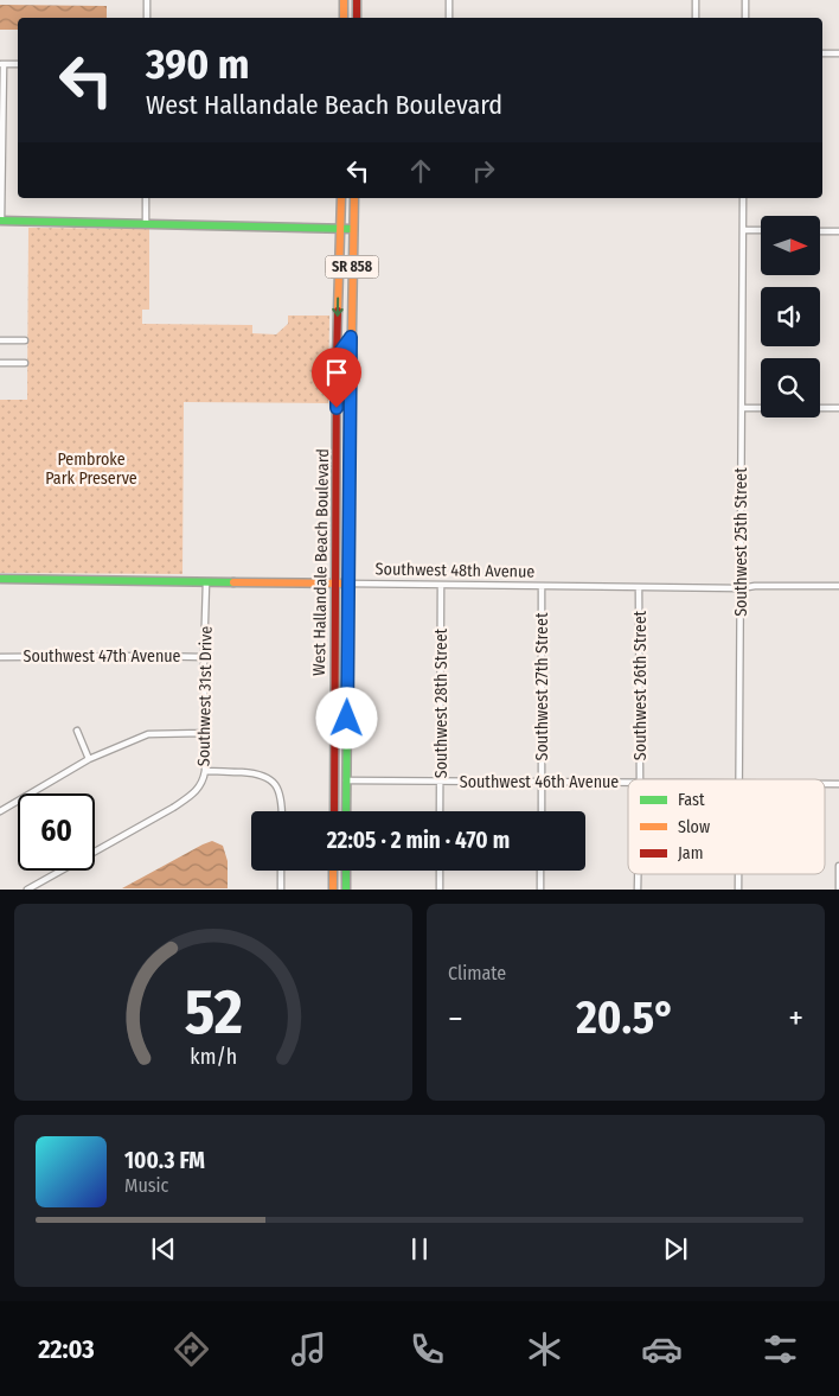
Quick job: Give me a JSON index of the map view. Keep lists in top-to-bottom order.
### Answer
{
  "streets": {
    "main road": ["SR 858", "West Hallandale Beach Boulevard", "Southwest 48th Avenue"],
    "street": [
      "Southwest 25th Street",
      "Southwest 47th Avenue",
      "Southwest 26th Street",
      "Southwest 27th Street",
      "Southwest 31st Drive",
      "Southwest 28th Street",
      "Southwest 46th Avenue"
    ]
  },
  "crossings": [
    ["Southwest 25th Street", "Southwest 48th Avenue"],
    ["West Hallandale Beach Boulevard", "Southwest 48th Avenue"],
    ["West Hallandale Beach Boulevard", "Southwest 46th Avenue"],
    ["Southwest 48th Avenue", "Southwest 26th Street"],
    ["Southwest 48th Avenue", "Southwest 27th Street"],
    ["Southwest 48th Avenue", "Southwest 31st Drive"],
    ["Southwest 48th Avenue", "Southwest 28th Street"],
    ["Southwest 47th Avenue", "Southwest 31st Drive"],
    ["Southwest 27th Street", "Southwest 46th Avenue"],
    ["Southwest 28th Street", "Southwest 46th Avenue"]
  ],
  "parks": ["Pembroke Park Preserve"],
  "legend": ["Fast", "Slow", "Jam"],
  "north": "right",
  "page": {
    "turn": ["390 m", "West Hallandale Beach Boulevard"],
    "limit": "60",
    "trip": "22:05 · 2 min · 470 m",
    "tile": "Climate",
    "heat": ["−", "20.5°", "+"],
    "song": ["100.3 FM", "Music"],
    "tabs": "22:03",
    "gauge": ["52", "km/h"]
  }
}
